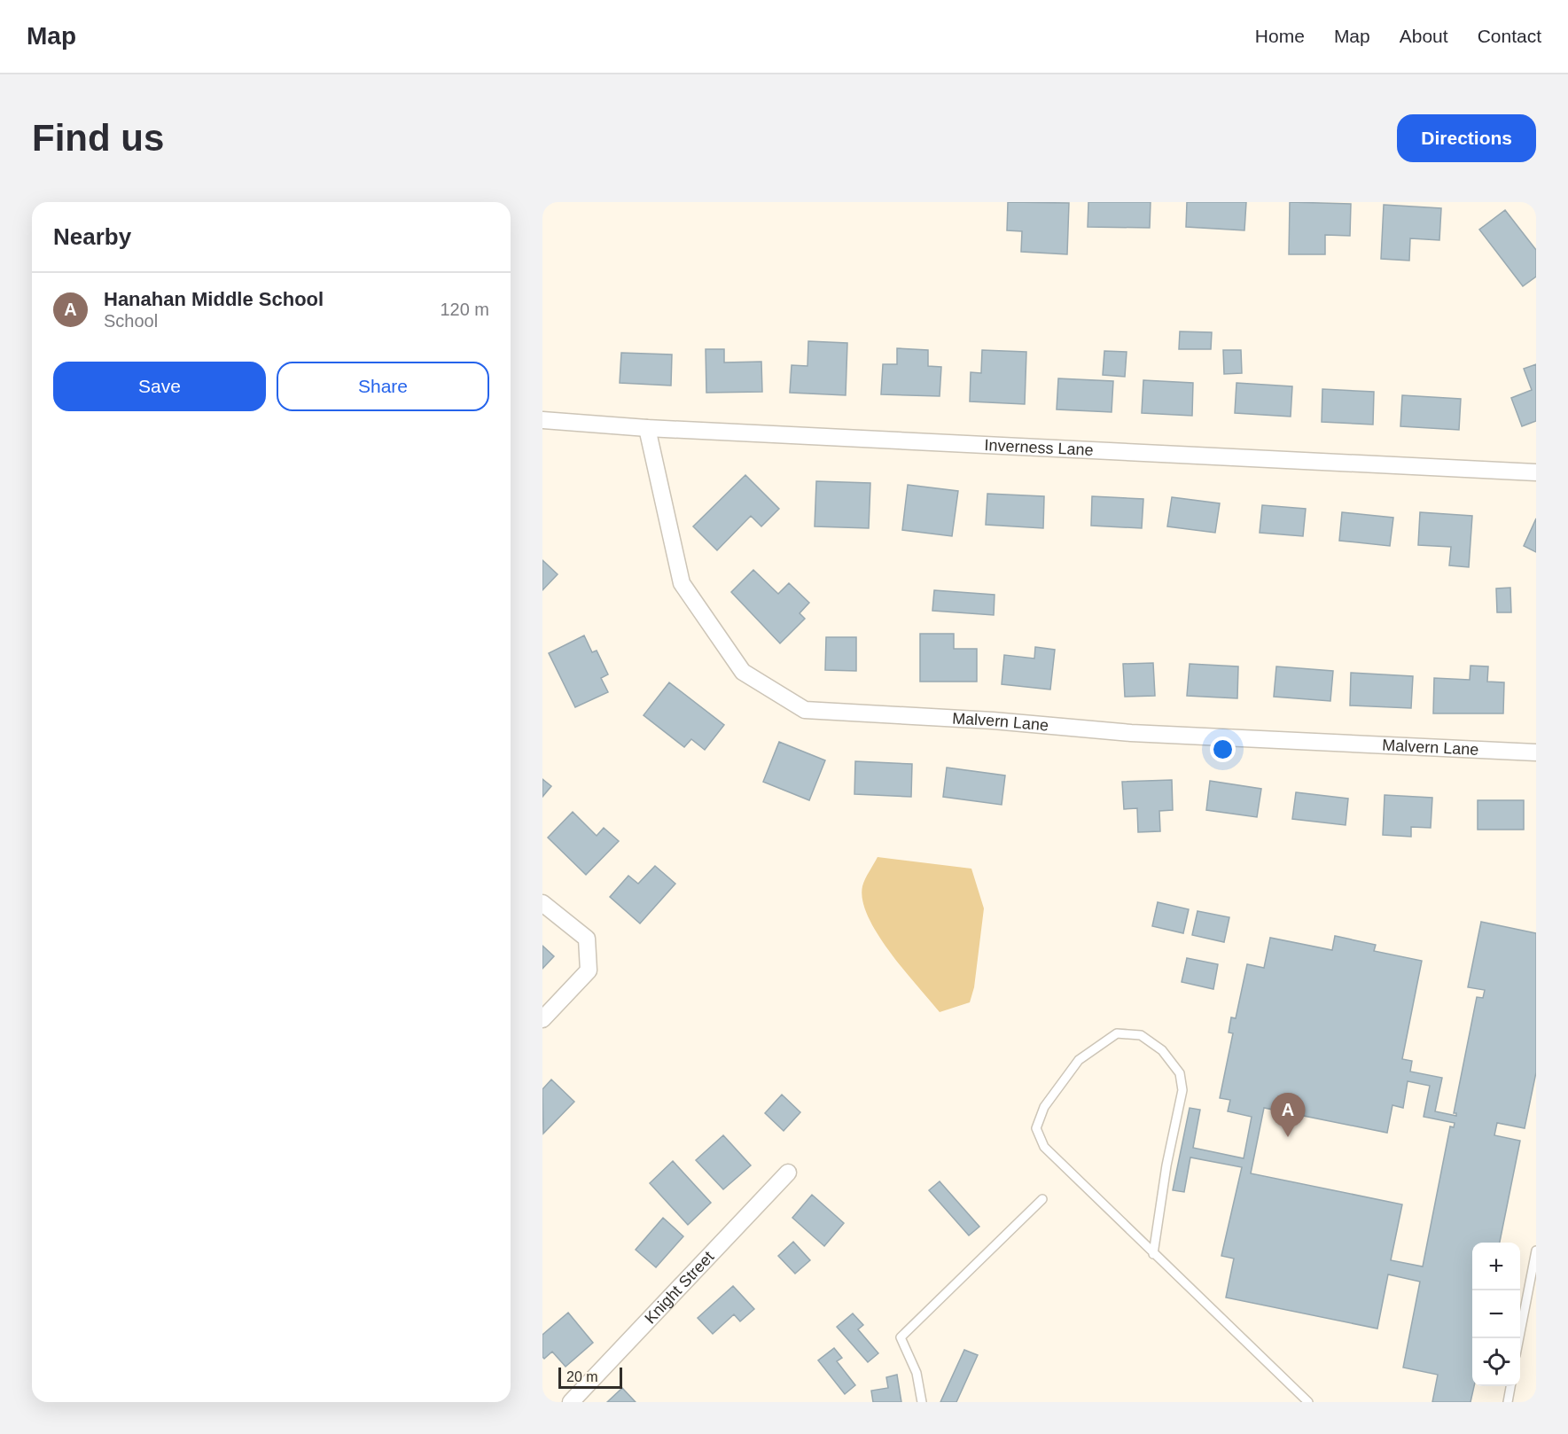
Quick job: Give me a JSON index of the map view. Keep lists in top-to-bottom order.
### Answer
{
  "streets": {
    "street": ["Inverness Lane", "Malvern Lane", "Knight Street"]
  },
  "crossings": [
    ["Inverness Lane", "Malvern Lane"]
  ],
  "scale_bar": "20 m",
  "page": {
    "header": "Map",
    "nav": [
      "Home",
      "Map",
      "About",
      "Contact"
    ],
    "buttons": [
      "Directions",
      ["Save", "Share"]
    ],
    "title": "Find us",
    "heading": "Nearby",
    "list": [
      {
        "mark": "A",
        "name": "Hanahan Middle School",
        "note": "School",
        "value": "120 m"
      }
    ],
    "pins": "A",
    "map_buttons": ["+", "−"],
    "scale": "20 m"
  }
}
